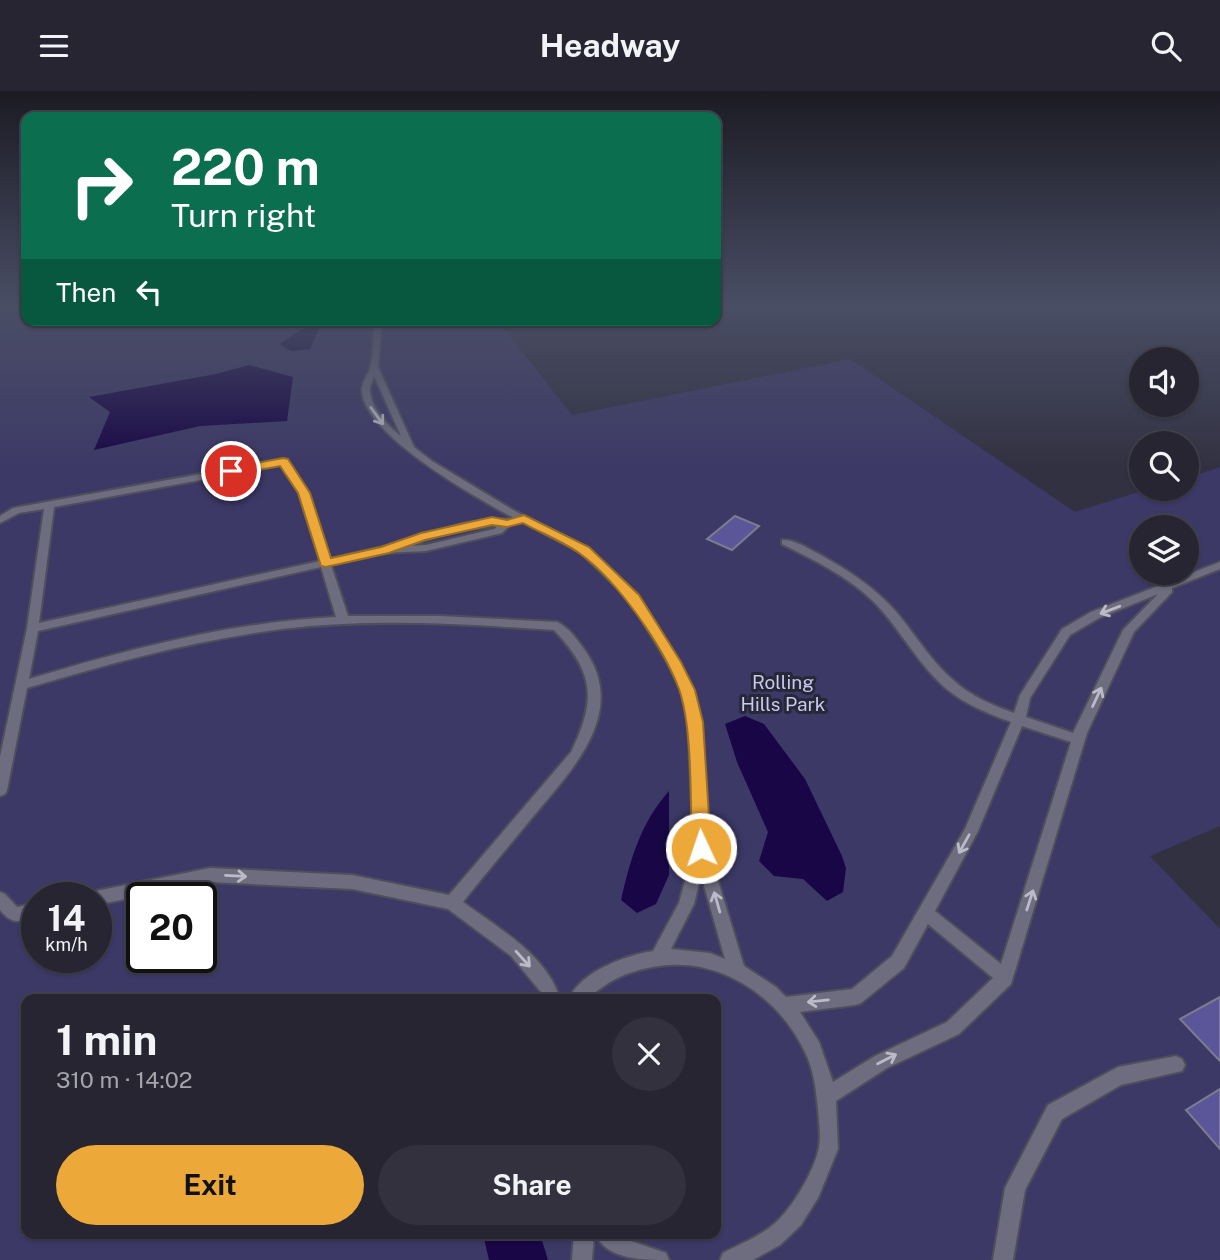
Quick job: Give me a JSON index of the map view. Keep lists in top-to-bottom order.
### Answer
{
  "parks": ["Rolling Hills Park"],
  "page": {
    "header": "Headway",
    "turn": ["220 m", "Turn right"],
    "then": "Then",
    "speed": "14 km/h",
    "limit": "20",
    "heading": ["1 min", "310 m · 14:02"],
    "buttons": ["Exit", "Share"]
  }
}
